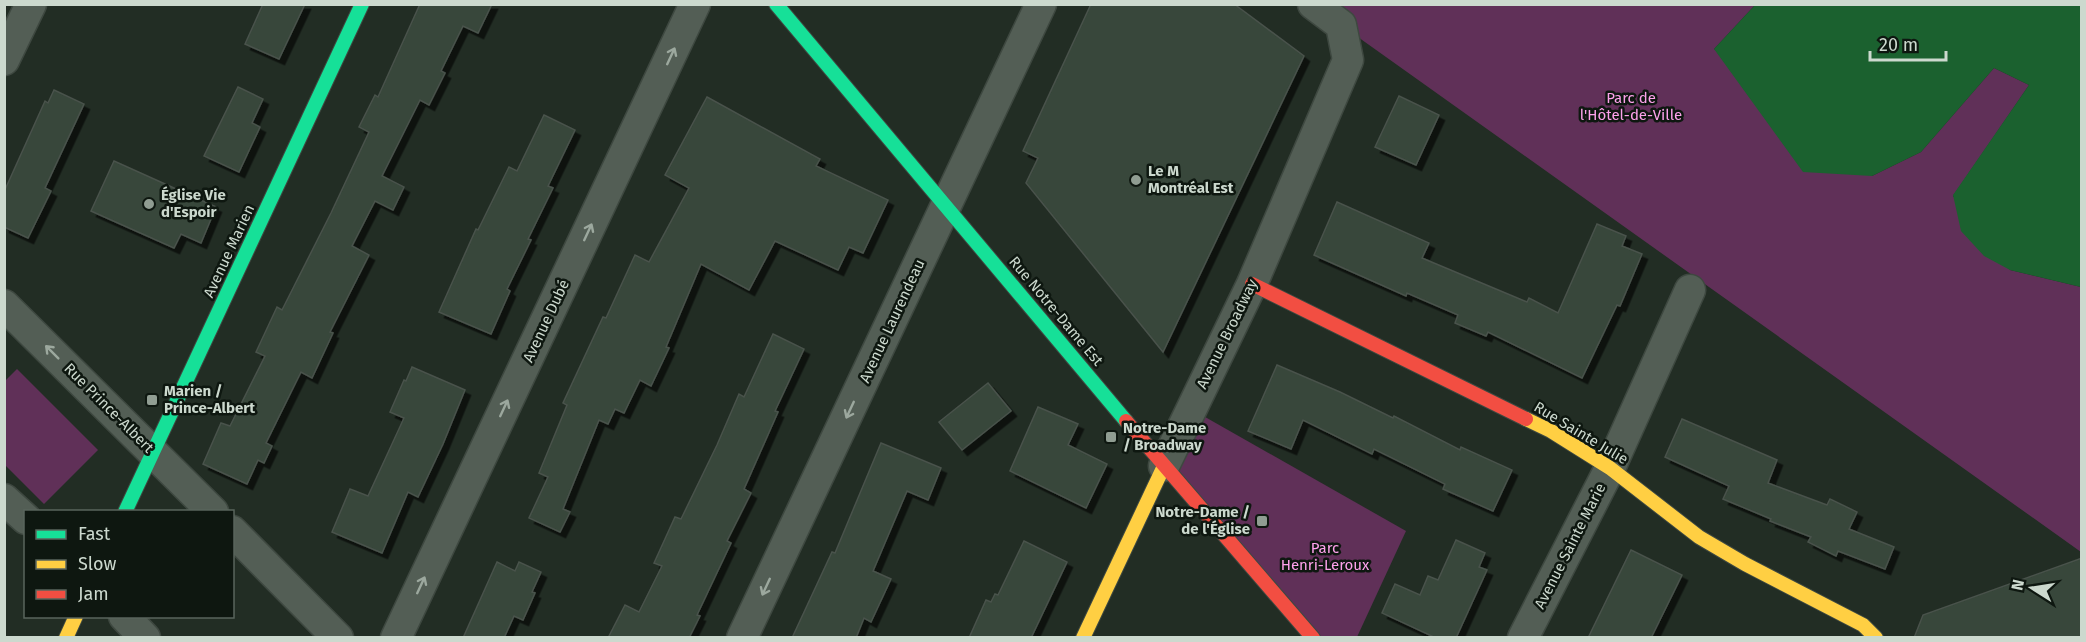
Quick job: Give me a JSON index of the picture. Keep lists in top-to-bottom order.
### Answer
{
  "streets": {
    "street": [
      "Avenue Marien",
      "Rue Notre-Dame Est",
      "Avenue Dubé",
      "Avenue Laurendeau",
      "Avenue Broadway",
      "Rue Prince-Albert",
      "Rue Sainte Julie",
      "Avenue Sainte Marie"
    ]
  },
  "crossings": [
    ["Avenue Marien", "Rue Prince-Albert"],
    ["Rue Notre-Dame Est", "Avenue Laurendeau"],
    ["Rue Notre-Dame Est", "Avenue Broadway"],
    ["Avenue Broadway", "Rue Sainte Julie"],
    ["Rue Sainte Julie", "Avenue Sainte Marie"]
  ],
  "one_way": ["Avenue Dubé", "Avenue Laurendeau", "Rue Prince-Albert"],
  "parks": ["Parc de l'Hôtel-de-Ville", "Parc Henri-Leroux"],
  "places": {
    "other": ["Le M Montréal Est", "Église Vie d'Espoir"],
    "transit": ["Marien / Prince-Albert", "Notre-Dame / Broadway", "Notre-Dame / de l'Église"]
  },
  "legend": ["Fast", "Slow", "Jam"],
  "scale_bar": "20 m",
  "north": "left"
}
